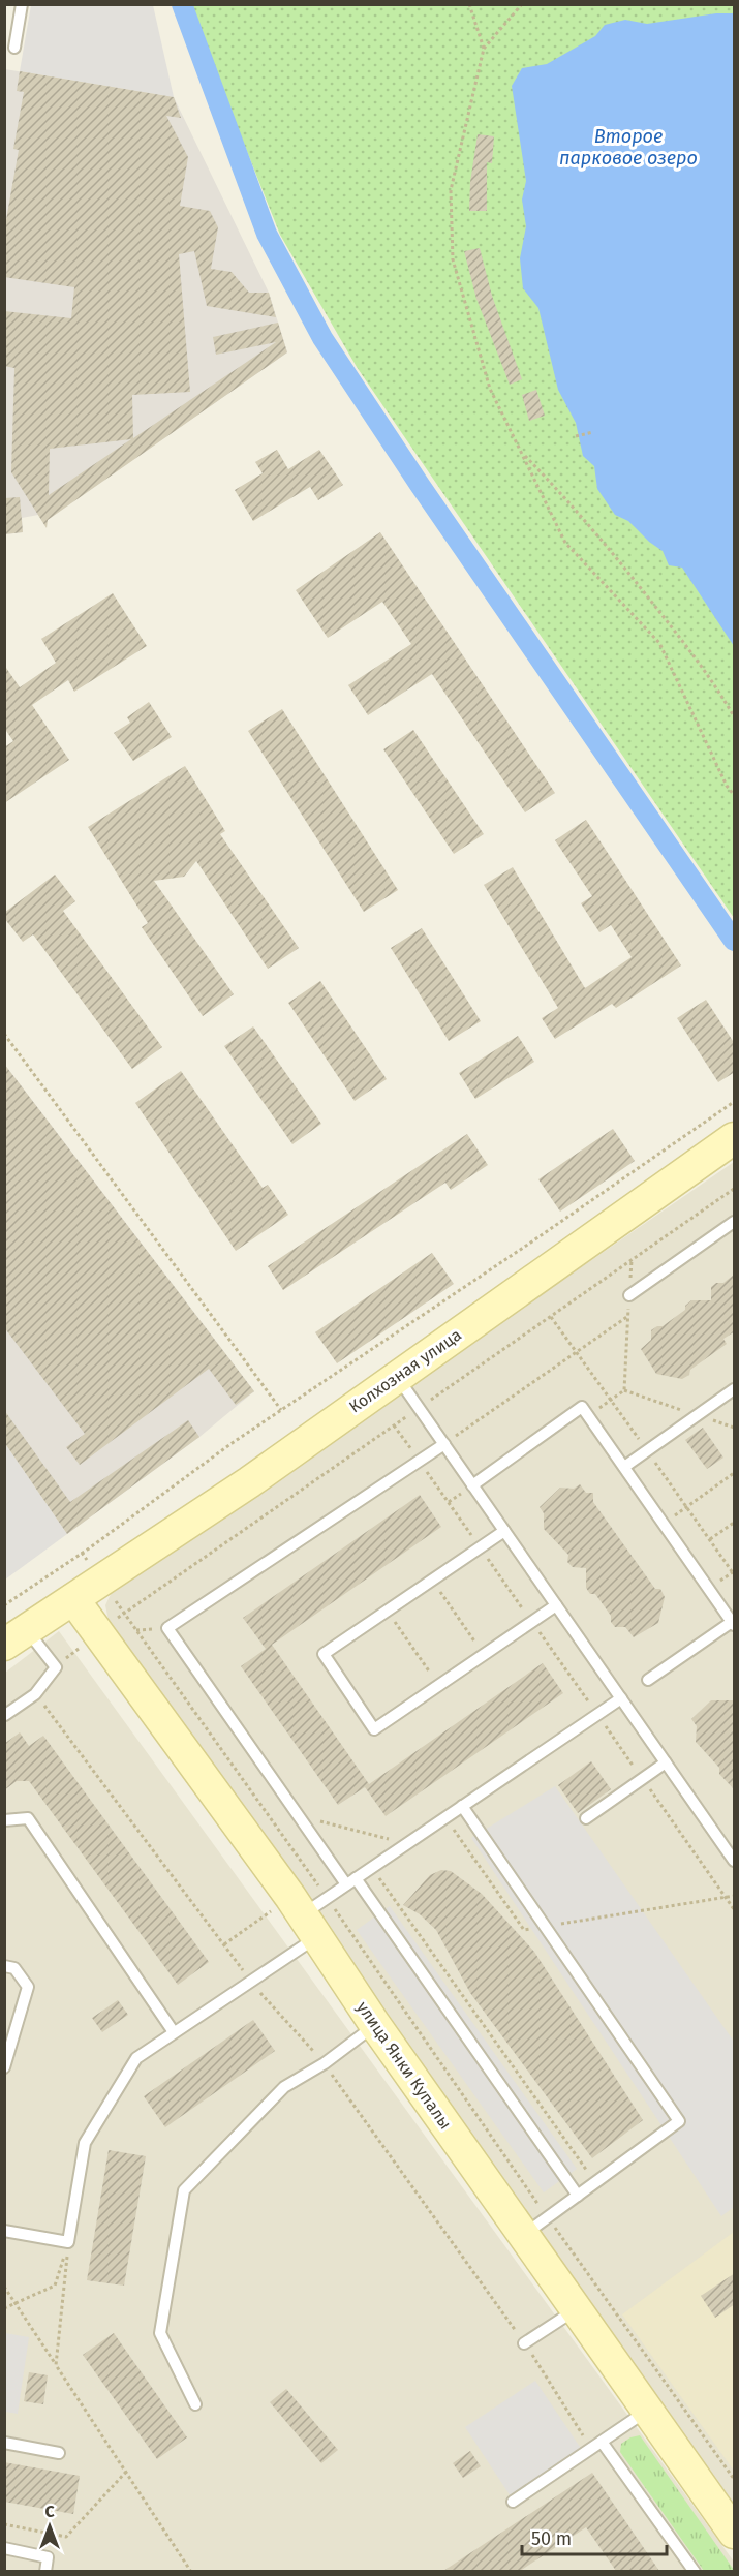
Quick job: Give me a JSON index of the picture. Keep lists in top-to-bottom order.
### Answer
{
  "streets": {
    "street": ["Колхозная улица", "улица Янки Купалы"]
  },
  "crossings": [
    ["Колхозная улица", "улица Янки Купалы"]
  ],
  "water": ["Второе парковое озеро"],
  "scale_bar": "50 m",
  "north": "top"
}
